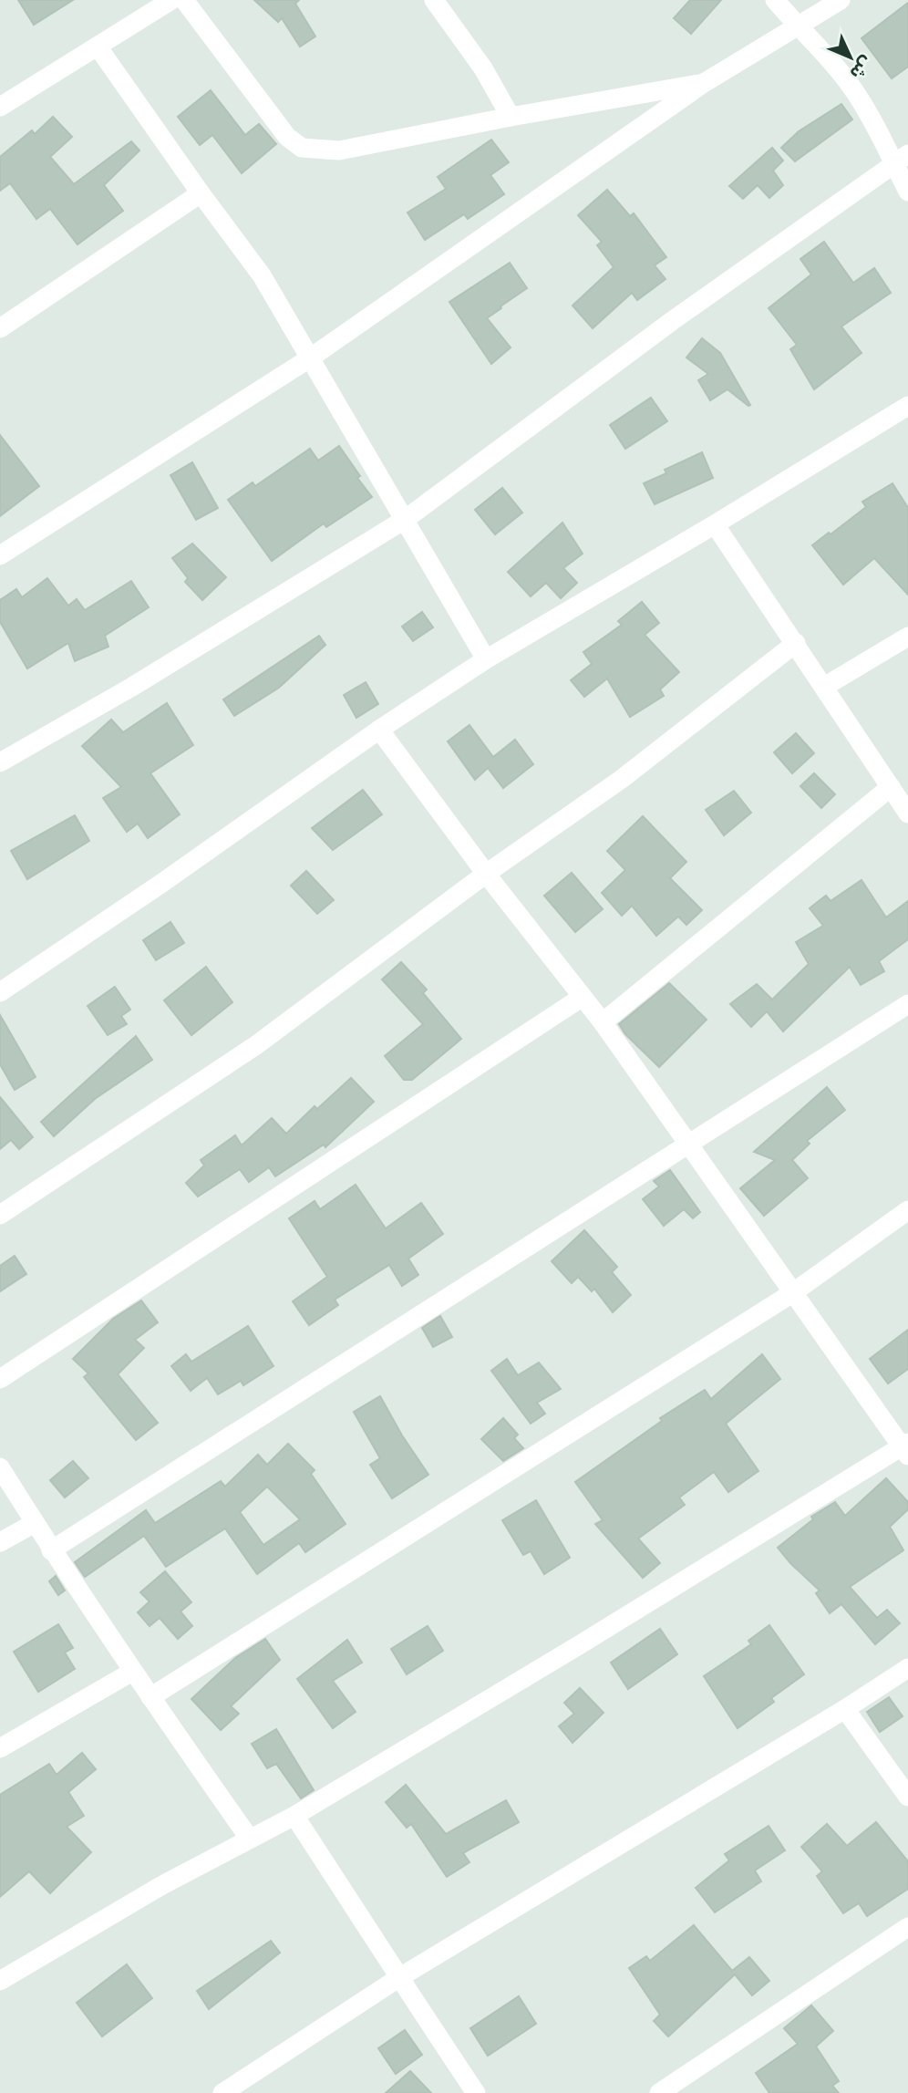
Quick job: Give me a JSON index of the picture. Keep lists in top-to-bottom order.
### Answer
{
  "north": "bottom right"
}
